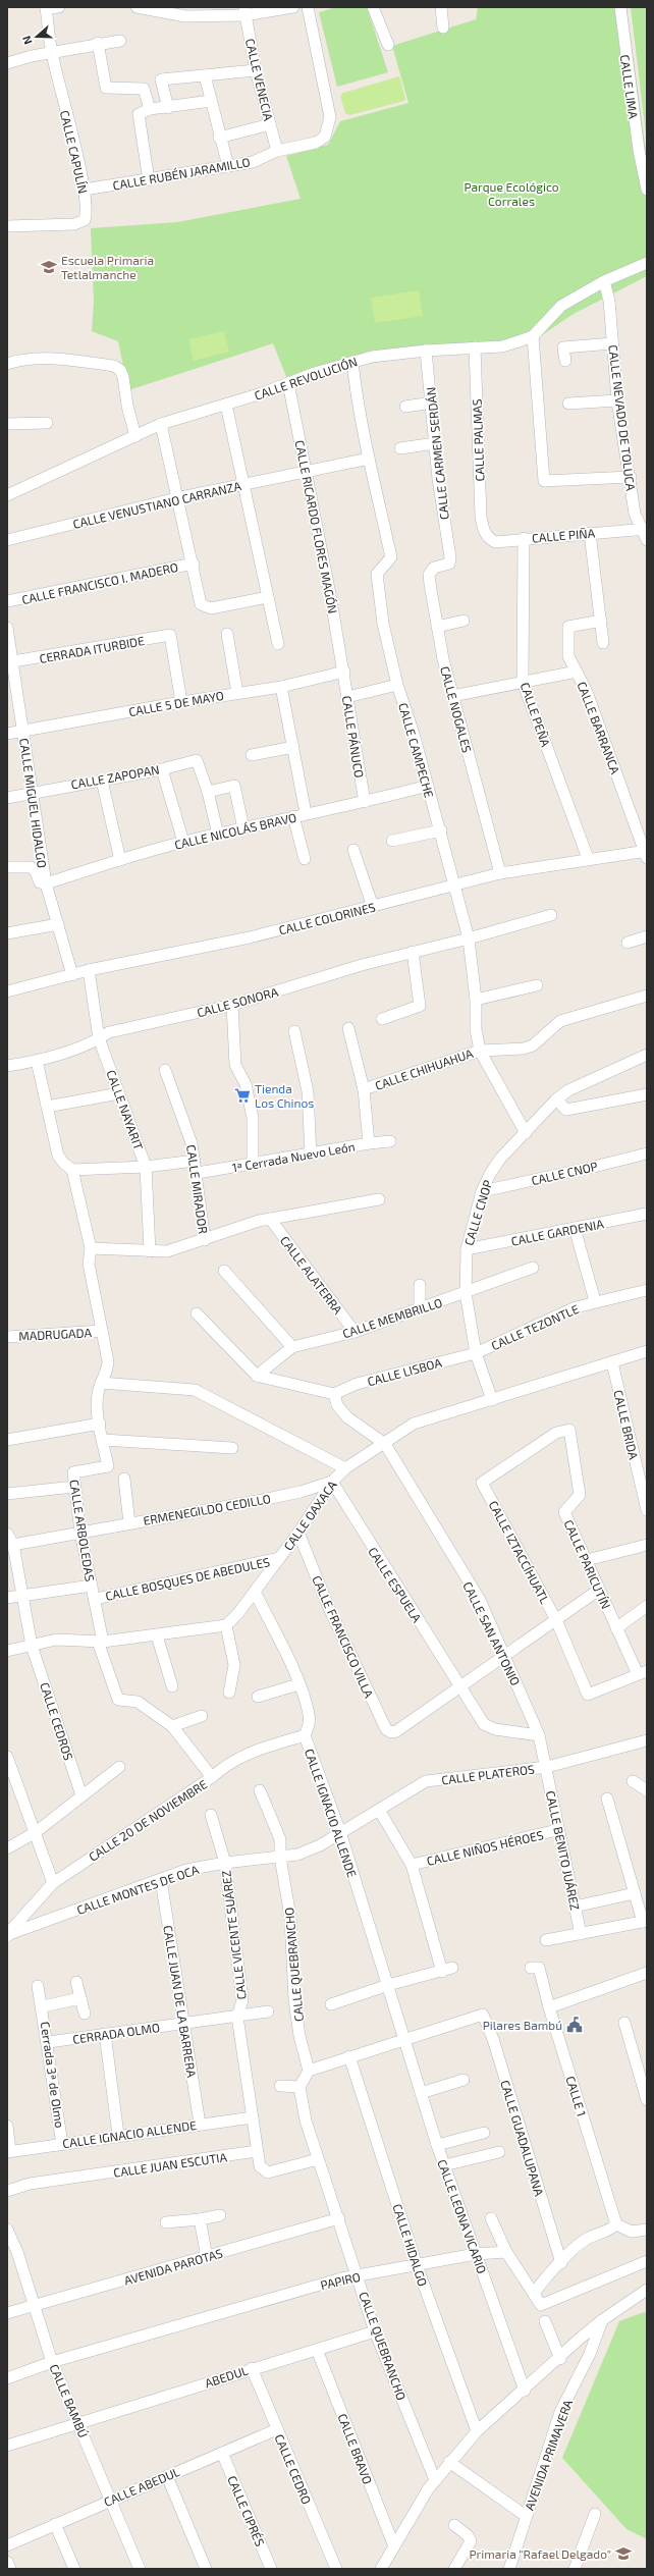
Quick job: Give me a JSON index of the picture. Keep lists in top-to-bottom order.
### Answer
{
  "streets": {
    "street": [
      "CALLE VENECIA",
      "CALLE LIMA",
      "CALLE CAPULÍN",
      "CALLE RUBÉN JARAMILLO",
      "CALLE REVOLUCIÓN",
      "CALLE NEVADO DE TOLUCA",
      "CALLE PALMAS",
      "CALLE CARMEN SERDÁN",
      "CALLE VENUSTIANO CARRANZA",
      "CALLE RICARDO FLORES MAGÓN",
      "CALLE PIÑA",
      "CALLE FRANCISCO I. MADERO",
      "CERRADA ITURBIDE",
      "CALLE 5 DE MAYO",
      "CALLE NOGALES",
      "CALLE PEÑA",
      "CALLE BARRANCA",
      "CALLE PÁNUCO",
      "CALLE CAMPECHE",
      "CALLE ZAPOPAN",
      "CALLE MIGUEL HIDALGO",
      "CALLE NICOLÁS BRAVO",
      "CALLE COLORINES",
      "CALLE SONORA",
      "CALLE CHIHUAHUA",
      "CALLE NAYARIT",
      "1ª Cerrada Nuevo León",
      "CALLE CNOP",
      "CALLE MIRADOR",
      "CALLE GARDENIA",
      "CALLE ALATERRA",
      "CALLE MEMBRILLO",
      "CALLE TEZONTLE",
      "MADRUGADA",
      "CALLE LISBOA",
      "CALLE BRIDA",
      "ERMENEGILDO CEDILLO",
      "CALLE OAXACA",
      "CALLE ARBOLEDAS",
      "CALLE IZTACCÍHUATL",
      "CALLE PARICUTÍN",
      "CALLE BOSQUES DE ABEDULES",
      "CALLE ESPUELA",
      "CALLE SAN ANTONIO",
      "CALLE FRANCISCO VILLA",
      "CALLE CEDROS",
      "CALLE PLATEROS",
      "CALLE IGNACIO ALLENDE",
      "CALLE 20 DE NOVIEMBRE",
      "CALLE NIÑOS HÉROES",
      "CALLE BENITO JUÁREZ",
      "CALLE MONTES DE OCA",
      "CALLE VICENTE SUÁREZ",
      "CALLE QUEBRANCHO",
      "CALLE JUAN DE LA BARRERA",
      "CERRADA OLMO",
      "Cerrada 3ª de Olmo",
      "CALLE 1",
      "CALLE GUADALUPANA",
      "CALLE JUAN ESCUTIA",
      "CALLE LEONA VICARIO",
      "CALLE HIDALGO",
      "AVENIDA PAROTAS",
      "PAPIRO",
      "ABEDUL",
      "CALLE BAMBÚ",
      "CALLE BRAVO",
      "AVENIDA PRIMAVERA",
      "CALLE CEDRO",
      "CALLE ABEDUL",
      "CALLE CIPRÉS"
    ]
  },
  "crossings": [
    ["CALLE VENECIA", "CALLE RUBÉN JARAMILLO"],
    ["CALLE CAPULÍN", "CALLE RUBÉN JARAMILLO"],
    ["CALLE REVOLUCIÓN", "CALLE NEVADO DE TOLUCA"],
    ["CALLE REVOLUCIÓN", "CALLE PALMAS"],
    ["CALLE REVOLUCIÓN", "CALLE CARMEN SERDÁN"],
    ["CALLE REVOLUCIÓN", "CALLE RICARDO FLORES MAGÓN"],
    ["CALLE REVOLUCIÓN", "CALLE CAMPECHE"],
    ["CALLE NEVADO DE TOLUCA", "CALLE PIÑA"],
    ["CALLE PALMAS", "CALLE PIÑA"],
    ["CALLE CARMEN SERDÁN", "CALLE NOGALES"],
    ["CALLE VENUSTIANO CARRANZA", "CALLE RICARDO FLORES MAGÓN"],
    ["CALLE VENUSTIANO CARRANZA", "CALLE CAMPECHE"],
    ["CALLE RICARDO FLORES MAGÓN", "CALLE 5 DE MAYO"],
    ["CALLE RICARDO FLORES MAGÓN", "CALLE PÁNUCO"],
    ["CALLE PIÑA", "CALLE PEÑA"],
    ["CERRADA ITURBIDE", "CALLE 5 DE MAYO"],
    ["CERRADA ITURBIDE", "CALLE MIGUEL HIDALGO"],
    ["CALLE 5 DE MAYO", "CALLE PÁNUCO"],
    ["CALLE 5 DE MAYO", "CALLE MIGUEL HIDALGO"],
    ["CALLE NOGALES", "CALLE COLORINES"],
    ["CALLE PEÑA", "CALLE COLORINES"],
    ["CALLE BARRANCA", "CALLE COLORINES"],
    ["CALLE PÁNUCO", "CALLE NICOLÁS BRAVO"],
    ["CALLE CAMPECHE", "CALLE NICOLÁS BRAVO"],
    ["CALLE CAMPECHE", "CALLE COLORINES"],
    ["CALLE CAMPECHE", "CALLE SONORA"],
    ["CALLE CAMPECHE", "CALLE CHIHUAHUA"],
    ["CALLE CAMPECHE", "CALLE CNOP"],
    ["CALLE ZAPOPAN", "CALLE MIGUEL HIDALGO"],
    ["CALLE MIGUEL HIDALGO", "CALLE NICOLÁS BRAVO"],
    ["CALLE MIGUEL HIDALGO", "CALLE COLORINES"],
    ["CALLE COLORINES", "CALLE NAYARIT"],
    ["CALLE SONORA", "CALLE NAYARIT"],
    ["CALLE CHIHUAHUA", "1ª Cerrada Nuevo León"],
    ["1ª Cerrada Nuevo León", "CALLE MIRADOR"],
    ["CALLE CNOP", "CALLE GARDENIA"],
    ["CALLE CNOP", "CALLE MEMBRILLO"],
    ["CALLE CNOP", "CALLE TEZONTLE"],
    ["CALLE CNOP", "CALLE LISBOA"],
    ["CALLE CNOP", "CALLE OAXACA"],
    ["CALLE ALATERRA", "CALLE MEMBRILLO"],
    ["CALLE TEZONTLE", "CALLE LISBOA"],
    ["MADRUGADA", "CALLE ARBOLEDAS"],
    ["CALLE BRIDA", "CALLE OAXACA"],
    ["ERMENEGILDO CEDILLO", "CALLE OAXACA"],
    ["ERMENEGILDO CEDILLO", "CALLE ARBOLEDAS"],
    ["ERMENEGILDO CEDILLO", "CALLE ESPUELA"],
    ["CALLE OAXACA", "CALLE BOSQUES DE ABEDULES"],
    ["CALLE OAXACA", "CALLE ESPUELA"],
    ["CALLE OAXACA", "CALLE SAN ANTONIO"],
    ["CALLE OAXACA", "CALLE FRANCISCO VILLA"],
    ["CALLE OAXACA", "CALLE IGNACIO ALLENDE"],
    ["CALLE ARBOLEDAS", "CALLE BOSQUES DE ABEDULES"],
    ["CALLE IZTACCÍHUATL", "CALLE PARICUTÍN"],
    ["CALLE ESPUELA", "CALLE SAN ANTONIO"],
    ["CALLE ESPUELA", "CALLE FRANCISCO VILLA"],
    ["CALLE SAN ANTONIO", "CALLE PLATEROS"],
    ["CALLE SAN ANTONIO", "CALLE BENITO JUÁREZ"],
    ["CALLE PLATEROS", "CALLE IGNACIO ALLENDE"],
    ["CALLE PLATEROS", "CALLE BENITO JUÁREZ"],
    ["CALLE PLATEROS", "CALLE MONTES DE OCA"],
    ["CALLE IGNACIO ALLENDE", "CALLE 20 DE NOVIEMBRE"],
    ["CALLE IGNACIO ALLENDE", "CALLE MONTES DE OCA"],
    ["CALLE IGNACIO ALLENDE", "CALLE VICENTE SUÁREZ"],
    ["CALLE IGNACIO ALLENDE", "CALLE JUAN DE LA BARRERA"],
    ["CALLE IGNACIO ALLENDE", "Cerrada 3ª de Olmo"],
    ["CALLE IGNACIO ALLENDE", "CALLE GUADALUPANA"],
    ["CALLE IGNACIO ALLENDE", "CALLE LEONA VICARIO"],
    ["CALLE 20 DE NOVIEMBRE", "CALLE MONTES DE OCA"],
    ["CALLE NIÑOS HÉROES", "CALLE BENITO JUÁREZ"],
    ["CALLE MONTES DE OCA", "CALLE VICENTE SUÁREZ"],
    ["CALLE MONTES DE OCA", "CALLE QUEBRANCHO"],
    ["CALLE MONTES DE OCA", "CALLE JUAN DE LA BARRERA"],
    ["CALLE VICENTE SUÁREZ", "CERRADA OLMO"],
    ["CALLE VICENTE SUÁREZ", "CALLE JUAN ESCUTIA"],
    ["CALLE QUEBRANCHO", "AVENIDA PAROTAS"],
    ["CALLE QUEBRANCHO", "PAPIRO"],
    ["CALLE QUEBRANCHO", "ABEDUL"],
    ["CALLE JUAN DE LA BARRERA", "CERRADA OLMO"],
    ["CERRADA OLMO", "Cerrada 3ª de Olmo"],
    ["CALLE GUADALUPANA", "CALLE LEONA VICARIO"],
    ["CALLE LEONA VICARIO", "PAPIRO"],
    ["CALLE HIDALGO", "PAPIRO"],
    ["AVENIDA PAROTAS", "CALLE BAMBÚ"],
    ["PAPIRO", "CALLE BAMBÚ"],
    ["ABEDUL", "CALLE BAMBÚ"],
    ["ABEDUL", "CALLE BRAVO"],
    ["ABEDUL", "CALLE CEDRO"],
    ["CALLE BAMBÚ", "CALLE ABEDUL"],
    ["CALLE CEDRO", "CALLE ABEDUL"],
    ["CALLE ABEDUL", "CALLE CIPRÉS"]
  ],
  "parks": ["Parque Ecológico Corrales"],
  "places": {
    "school or university": ["Escuela Primaria Tetlalmanche", "Primaria \"Rafael Delgado\""],
    "supermarket": ["Tienda Los Chinos"],
    "public building": ["Pilares Bambú"]
  },
  "north": "left"
}
